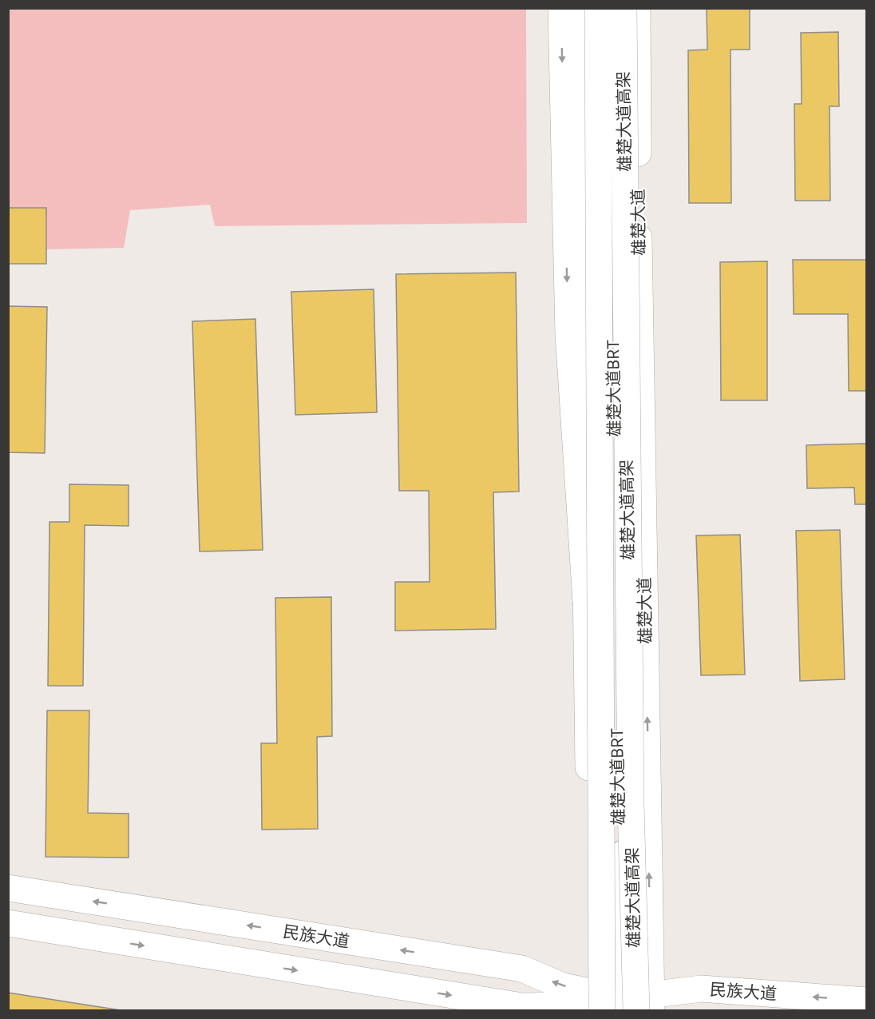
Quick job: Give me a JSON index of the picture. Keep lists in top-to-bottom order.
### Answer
{
  "streets": {
    "main road": ["雄楚大道高架", "雄楚大道", "民族大道"],
    "lane": ["雄楚大道BRT"]
  },
  "crossings": [
    ["雄楚大道高架", "雄楚大道"],
    ["雄楚大道高架", "雄楚大道BRT"],
    ["雄楚大道高架", "民族大道"],
    ["雄楚大道", "雄楚大道BRT"],
    ["雄楚大道", "民族大道"],
    ["雄楚大道BRT", "民族大道"]
  ]
}
